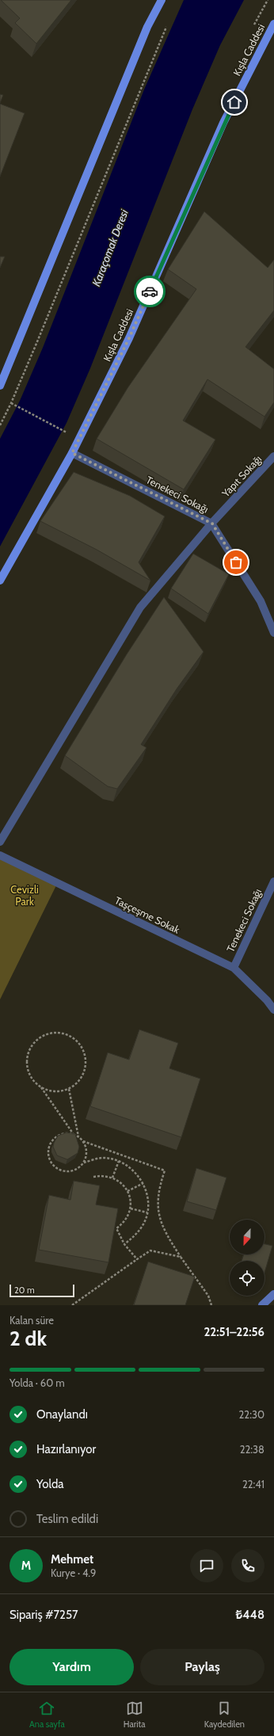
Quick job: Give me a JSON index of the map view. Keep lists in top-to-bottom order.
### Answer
{
  "streets": {
    "main road": ["Kışla Caddesi"],
    "street": ["Yapıt Sokağı", "Tenekeci Sokağı", "Taşçeşme Sokak"]
  },
  "crossings": [
    ["Kışla Caddesi", "Tenekeci Sokağı"],
    ["Yapıt Sokağı", "Tenekeci Sokağı"],
    ["Tenekeci Sokağı", "Taşçeşme Sokak"]
  ],
  "water": ["Karaçomak Deresi"],
  "parks": ["Cevizli Park"],
  "scale_bar": "20 m",
  "north": "bottom",
  "page": {
    "scale": "20 m",
    "heading": ["2 dk", "Kalan süre", "22:51–22:56"],
    "panel": [
      "Mehmet",
      "Kurye · 4.9",
      "Sipariş #7257",
      "₺448"
    ],
    "bar": "Yolda · 60 m",
    "list": [
      ["Onaylandı", "22:30"],
      ["Hazırlanıyor", "22:38"],
      ["Yolda", "22:41"],
      "Teslim edildi"
    ],
    "round": "M",
    "buttons": ["Yardım", "Paylaş"],
    "tabs": ["Ana sayfa", "Harita", "Kaydedilen"]
  }
}
